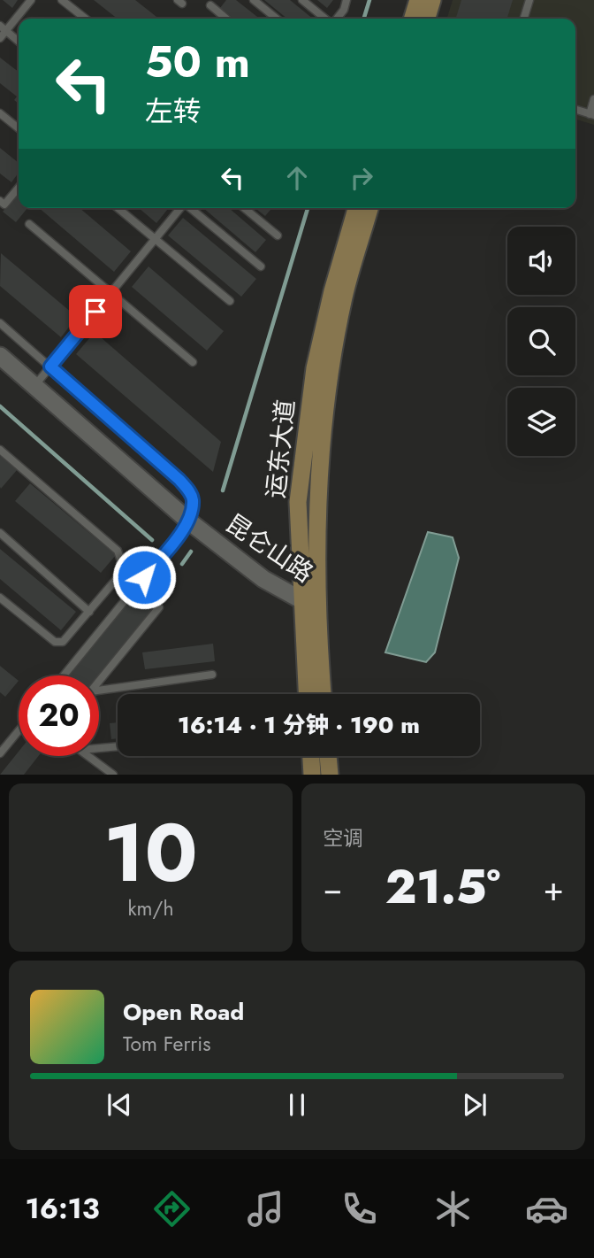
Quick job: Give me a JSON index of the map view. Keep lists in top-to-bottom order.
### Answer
{
  "streets": {
    "main road": ["运东大道"],
    "street": ["昆仑山路"]
  },
  "crossings": [
    ["运东大道", "昆仑山路"]
  ],
  "page": {
    "turn": ["50 m", "左转"],
    "limit": "20",
    "trip": "16:14 · 1 分钟 · 190 m",
    "tile": [
      ["10", "km/h"],
      "空调"
    ],
    "heat": ["−", "21.5°", "+"],
    "song": ["Open Road", "Tom Ferris"],
    "tabs": "16:13"
  }
}
